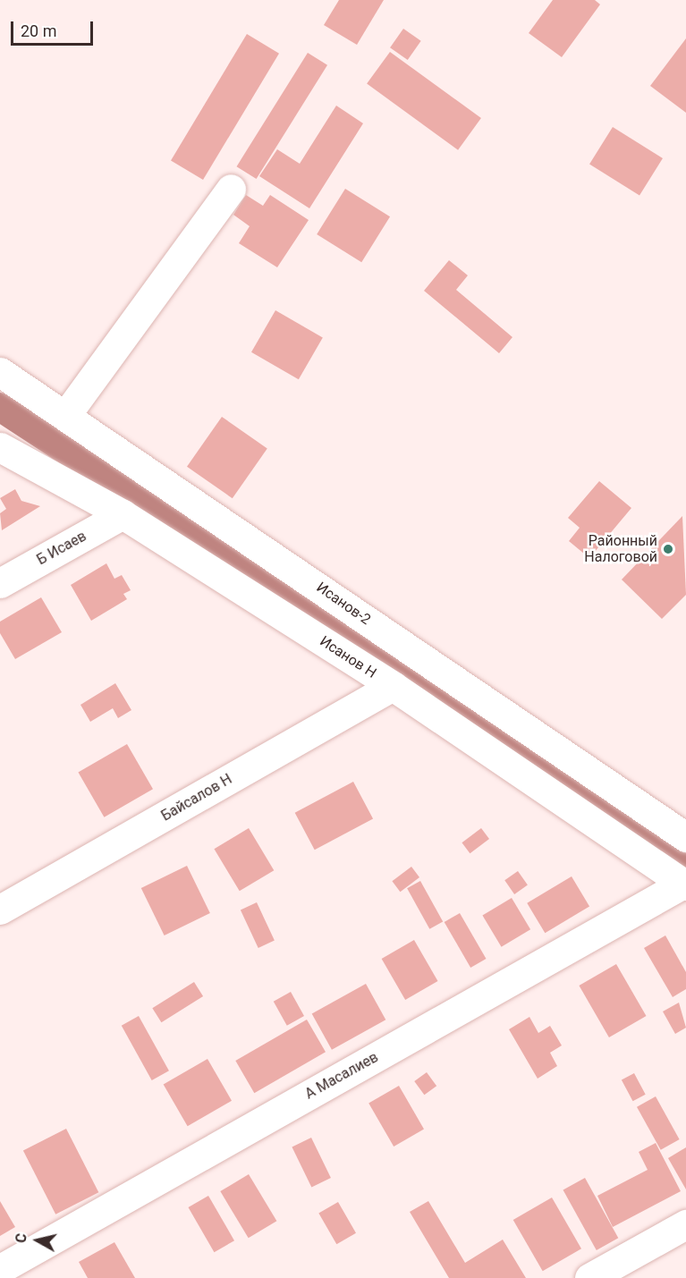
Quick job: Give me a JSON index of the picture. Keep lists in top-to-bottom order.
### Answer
{
  "streets": {
    "street": [
      "Б Исаев",
      "Исанов-2",
      "Исанов Н",
      "Байсалов Н",
      "А Масалиев"
    ]
  },
  "crossings": [
    ["Б Исаев", "Исанов Н"],
    ["Исанов Н", "Байсалов Н"],
    ["Исанов Н", "А Масалиев"]
  ],
  "places": ["Районный Налоговой"],
  "scale_bar": "20 m",
  "north": "left"
}
